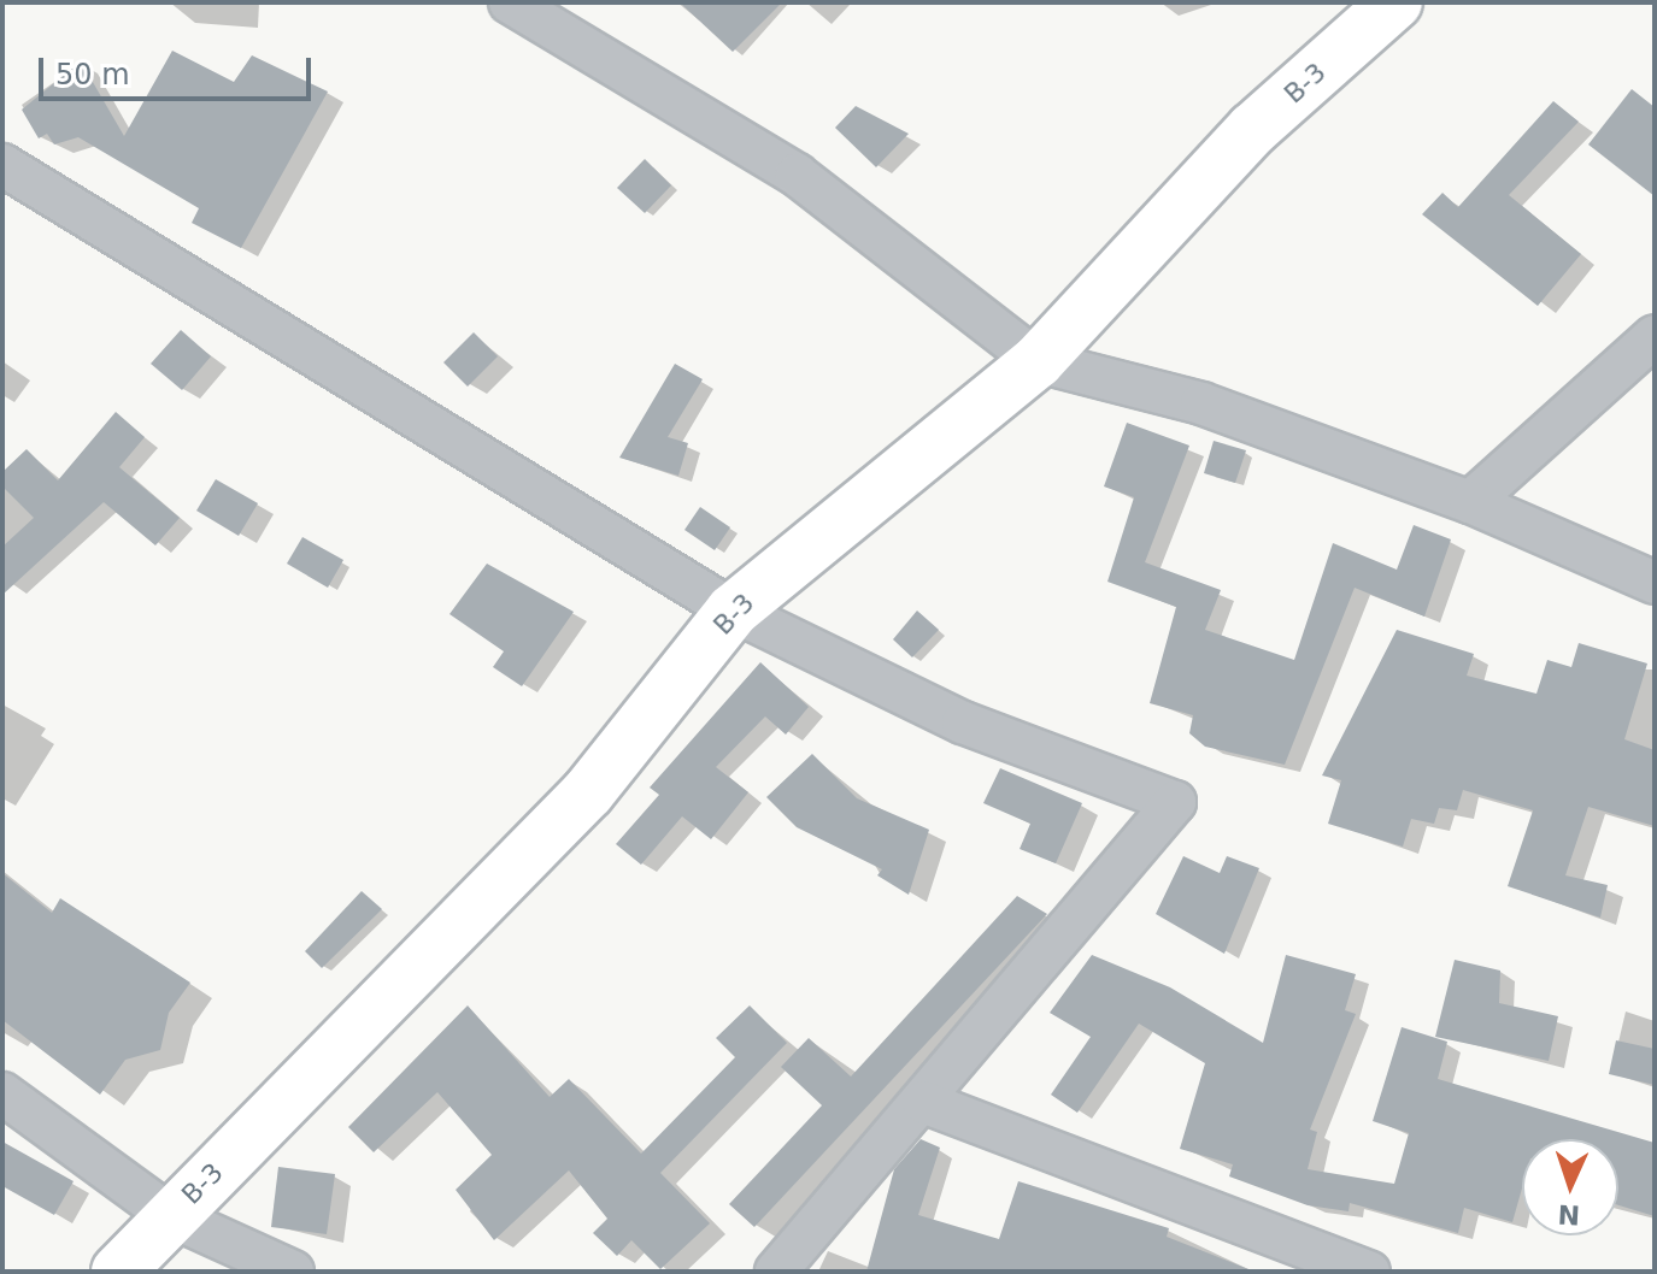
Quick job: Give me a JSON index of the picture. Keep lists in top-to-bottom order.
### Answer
{
  "streets": {
    "main road": ["B-3"]
  },
  "scale_bar": "50 m",
  "north": "bottom"
}
